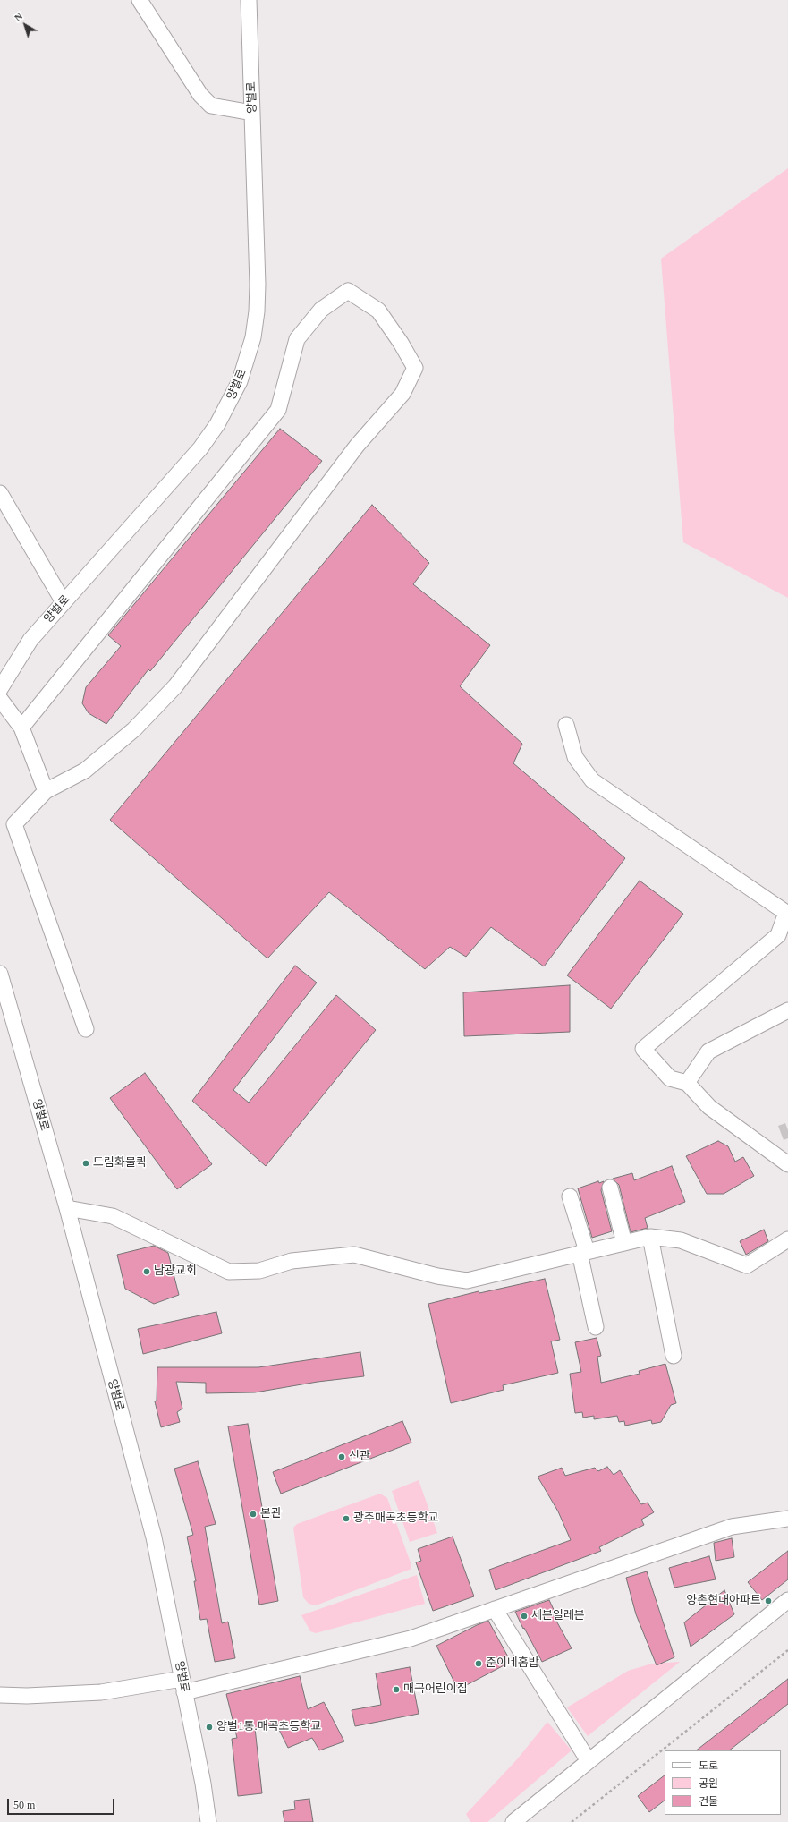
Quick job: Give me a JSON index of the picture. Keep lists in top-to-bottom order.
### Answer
{
  "streets": {
    "street": ["양벌로"]
  },
  "places": [
    "드림화물퀵",
    "남광교회",
    "신관",
    "본관",
    "광주매곡초등학교",
    "양촌현대아파트",
    "세븐일레븐",
    "준이네홈밥",
    "매곡어린이집",
    "양벌1통.매곡초등학교"
  ],
  "legend": ["도로", "공원", "건물"],
  "scale_bar": "50 m",
  "north": "top left"
}
